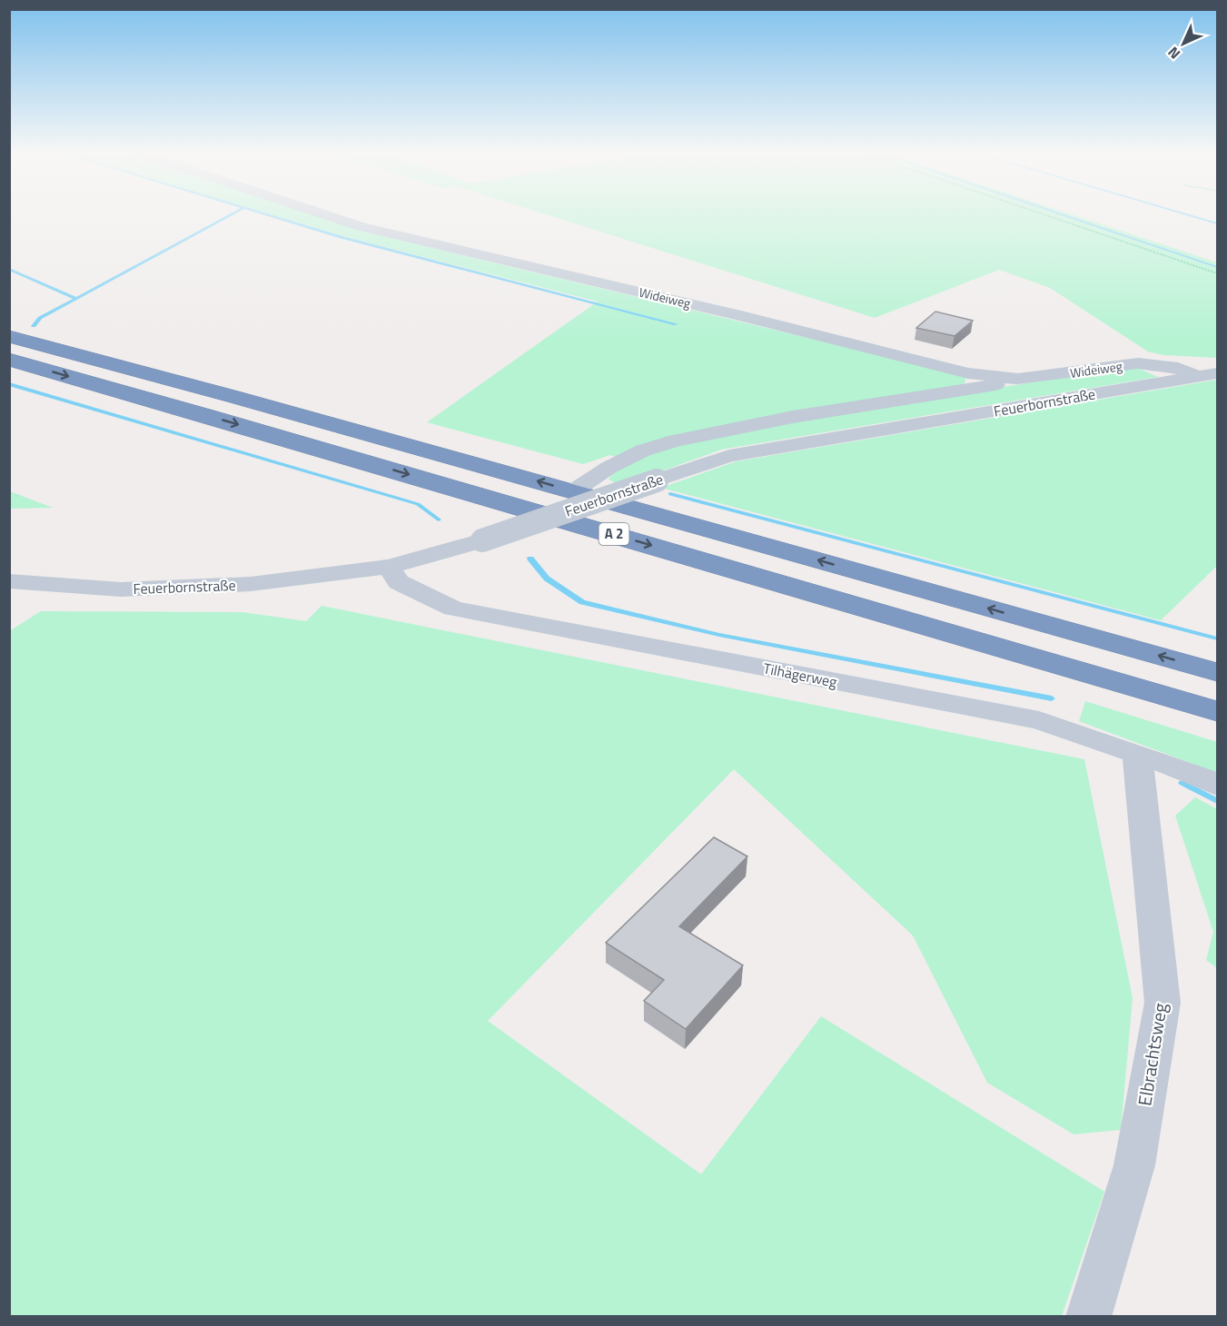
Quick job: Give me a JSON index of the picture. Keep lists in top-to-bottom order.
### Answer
{
  "streets": {
    "highway": ["A 2"],
    "street": [
      "Wideiweg",
      "Feuerbornstraße",
      "Tilhägerweg",
      "Elbrachtsweg"
    ]
  },
  "crossings": [
    ["Wideiweg", "Feuerbornstraße"],
    ["Feuerbornstraße", "Tilhägerweg"],
    ["Tilhägerweg", "Elbrachtsweg"]
  ],
  "north": "bottom left"
}
